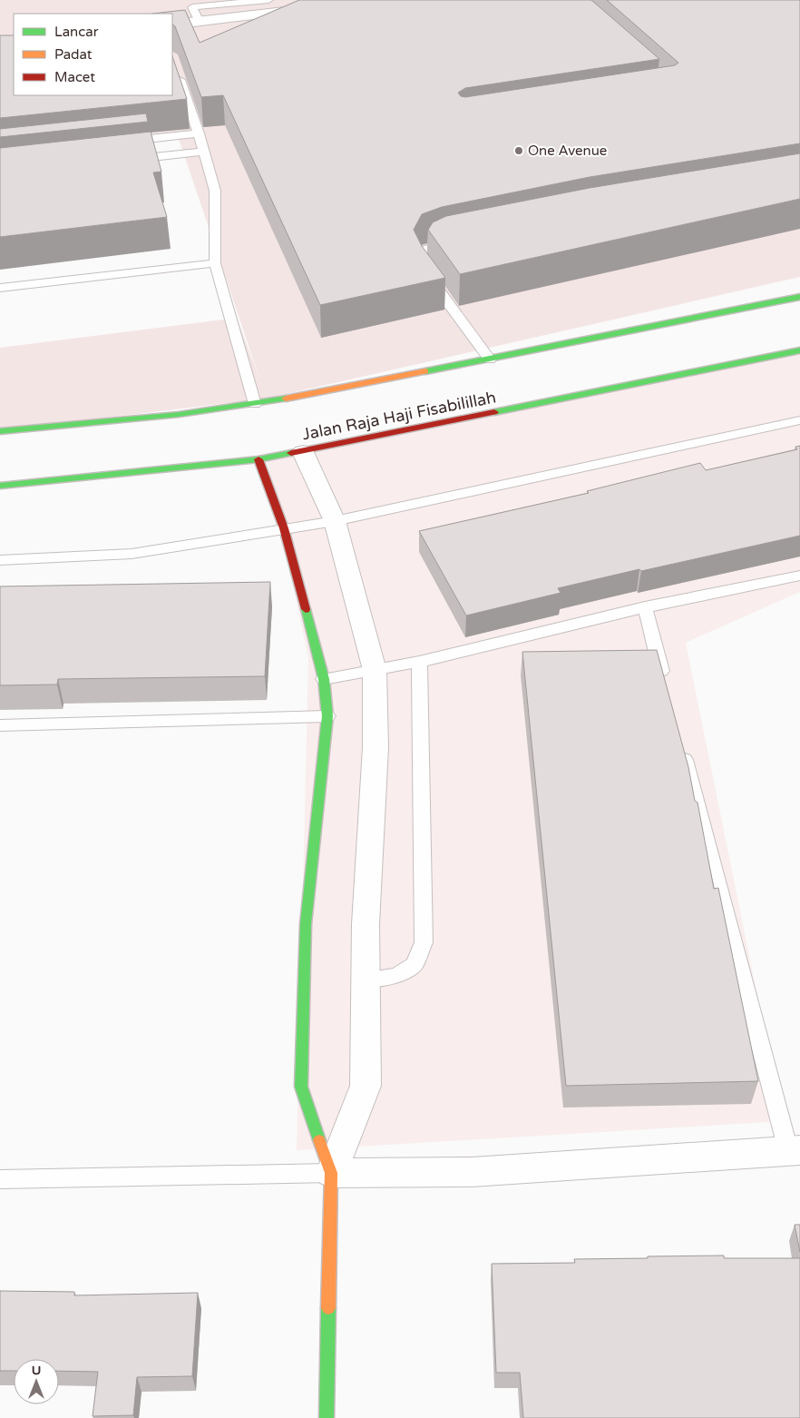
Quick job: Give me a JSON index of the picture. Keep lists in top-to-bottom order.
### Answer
{
  "streets": {
    "main road": ["Jalan Raja Haji Fisabilillah"]
  },
  "places": ["One Avenue"],
  "legend": ["Lancar", "Padat", "Macet"],
  "north": "top"
}
